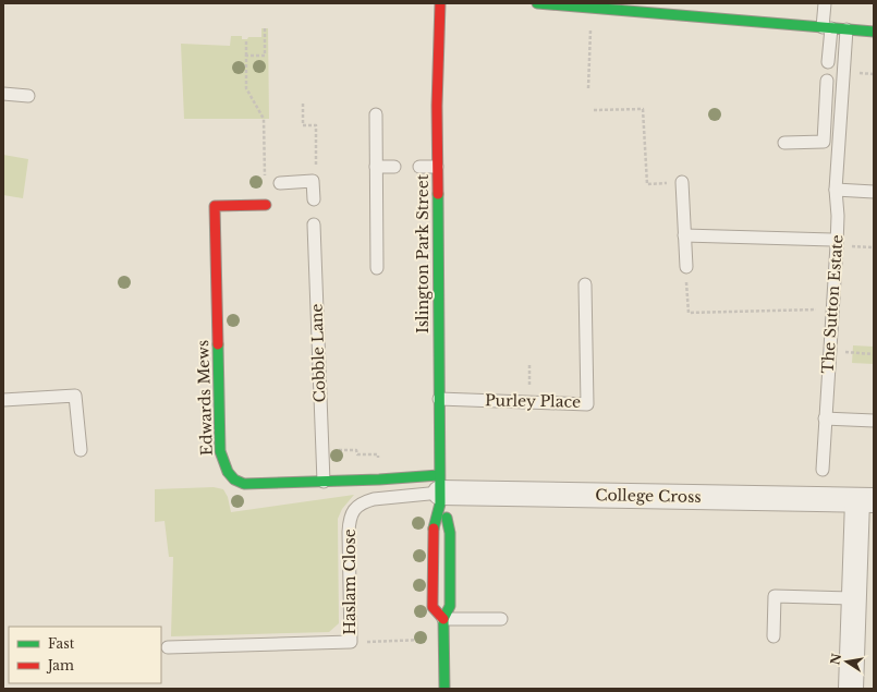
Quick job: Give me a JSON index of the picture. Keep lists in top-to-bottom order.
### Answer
{
  "streets": {
    "main road": ["Islington Park Street", "Edwards Mews"],
    "street": ["College Cross"],
    "lane": [
      "The Sutton Estate",
      "Cobble Lane",
      "Purley Place",
      "Haslam Close"
    ]
  },
  "crossings": [
    ["Islington Park Street", "Edwards Mews"],
    ["Islington Park Street", "Purley Place"],
    ["Islington Park Street", "College Cross"],
    ["Islington Park Street", "Haslam Close"],
    ["Cobble Lane", "Edwards Mews"],
    ["Edwards Mews", "College Cross"],
    ["Edwards Mews", "Haslam Close"],
    ["College Cross", "Haslam Close"]
  ],
  "legend": ["Fast", "Jam"],
  "north": "left"
}
